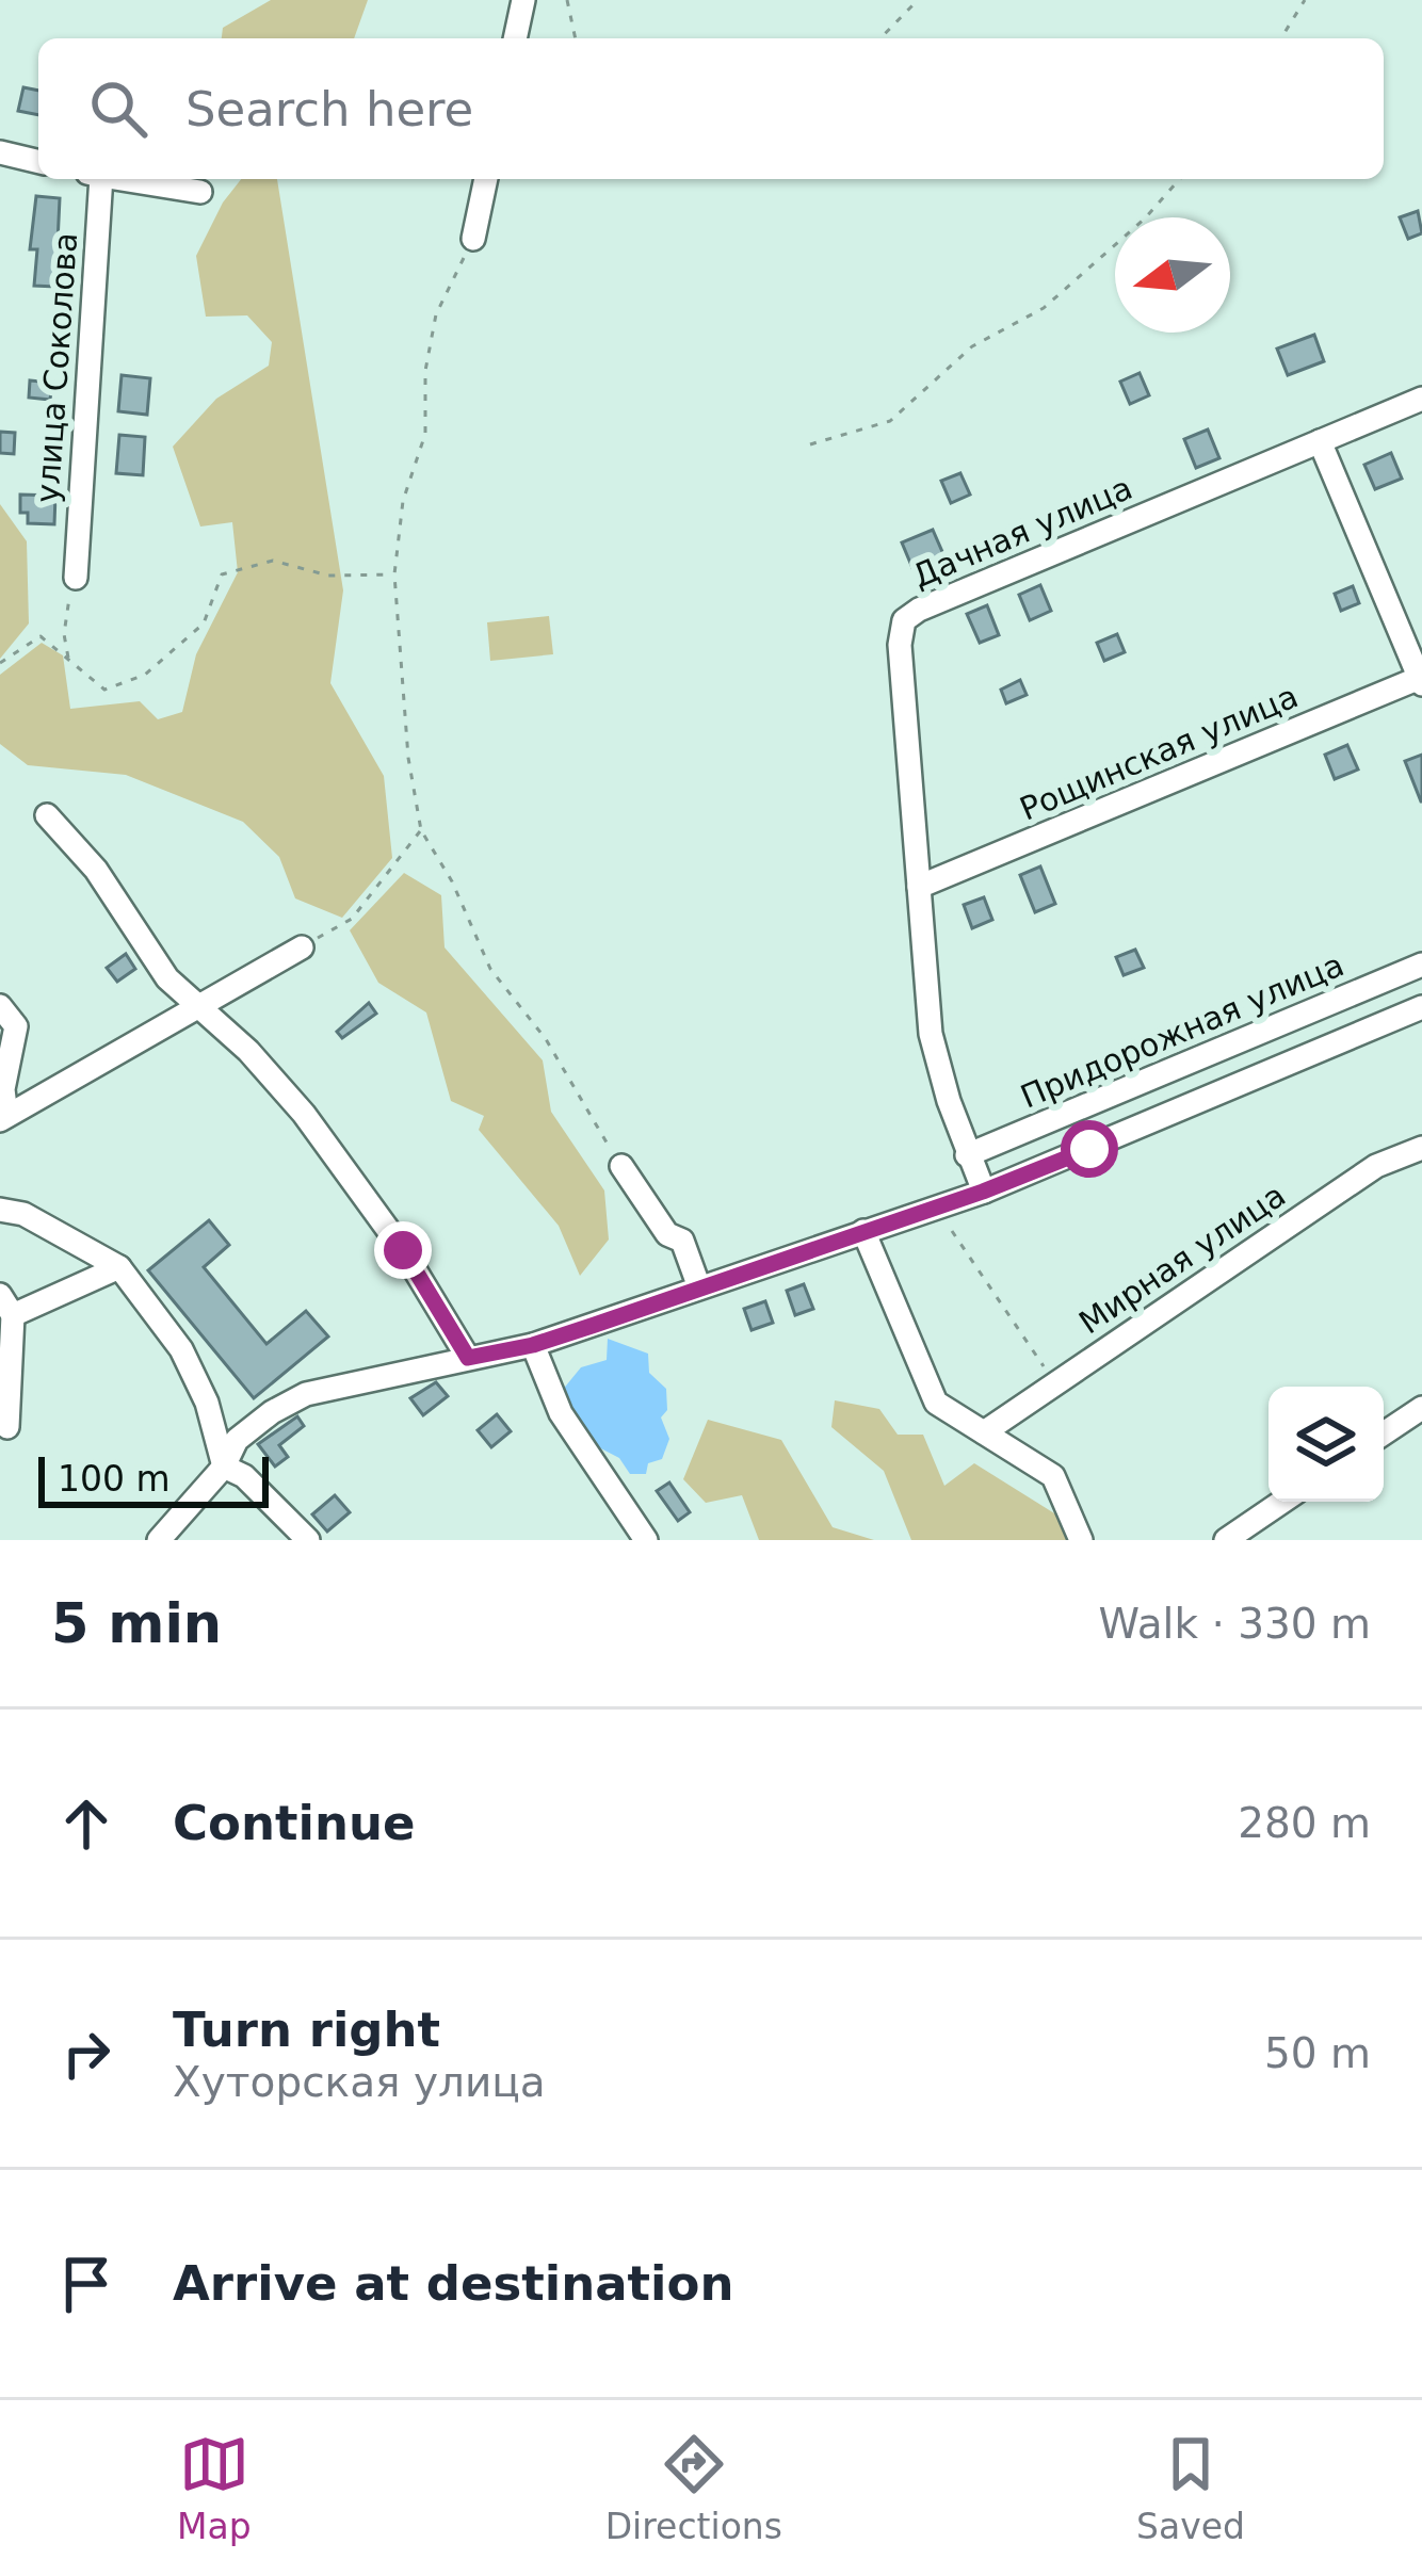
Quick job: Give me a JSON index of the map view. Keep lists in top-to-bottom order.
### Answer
{
  "streets": {
    "street": [
      "улица Соколова",
      "Дачная улица",
      "Рощинская улица",
      "Придорожная улица",
      "Мирная улица"
    ]
  },
  "crossings": [
    ["Дачная улица", "Рощинская улица"],
    ["Дачная улица", "Придорожная улица"]
  ],
  "scale_bar": "100 m",
  "north": "left",
  "page": {
    "search": "Search here",
    "scale": "100 m",
    "heading": ["5 min", "Walk · 330 m"],
    "list": [
      ["Continue", "280 m"],
      ["Turn right", "Хуторская улица", "50 m"],
      "Arrive at destination"
    ],
    "nav": ["Map", "Directions", "Saved"]
  }
}
